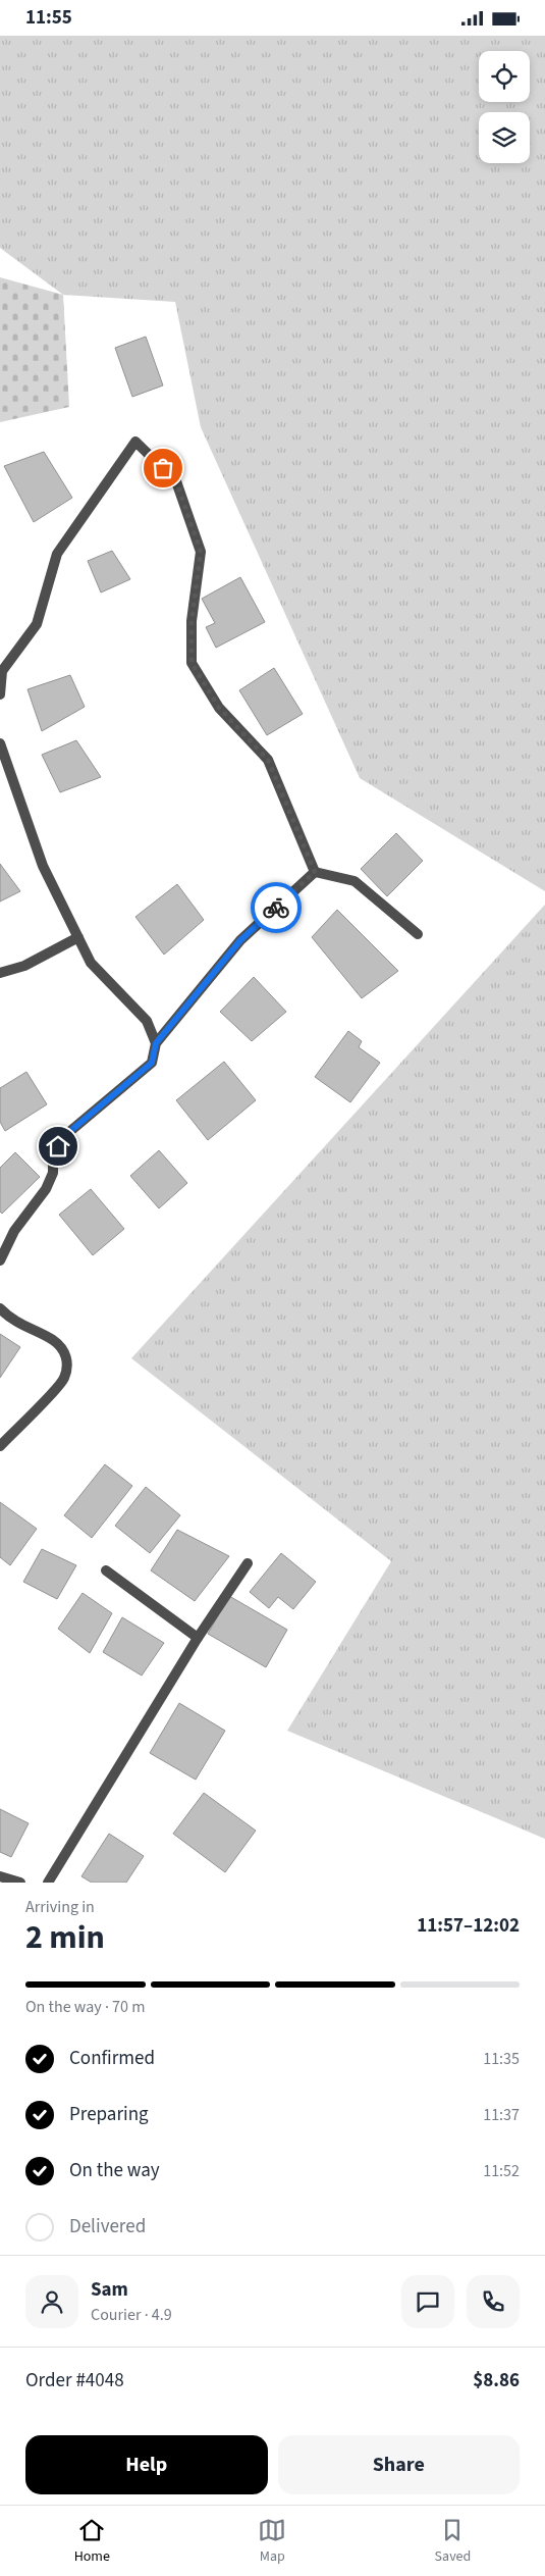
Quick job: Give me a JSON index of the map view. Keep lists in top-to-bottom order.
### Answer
{
  "page": {
    "status": "11:55",
    "heading": ["2 min", "Arriving in", "11:57–12:02"],
    "panel": [
      "Sam",
      "Courier · 4.9",
      "Order #4048",
      "$8.86"
    ],
    "bar": "On the way · 70 m",
    "list": [
      ["Confirmed", "11:35"],
      ["Preparing", "11:37"],
      ["On the way", "11:52"],
      "Delivered"
    ],
    "buttons": ["Help", "Share"],
    "tabs": ["Home", "Map", "Saved"]
  }
}
